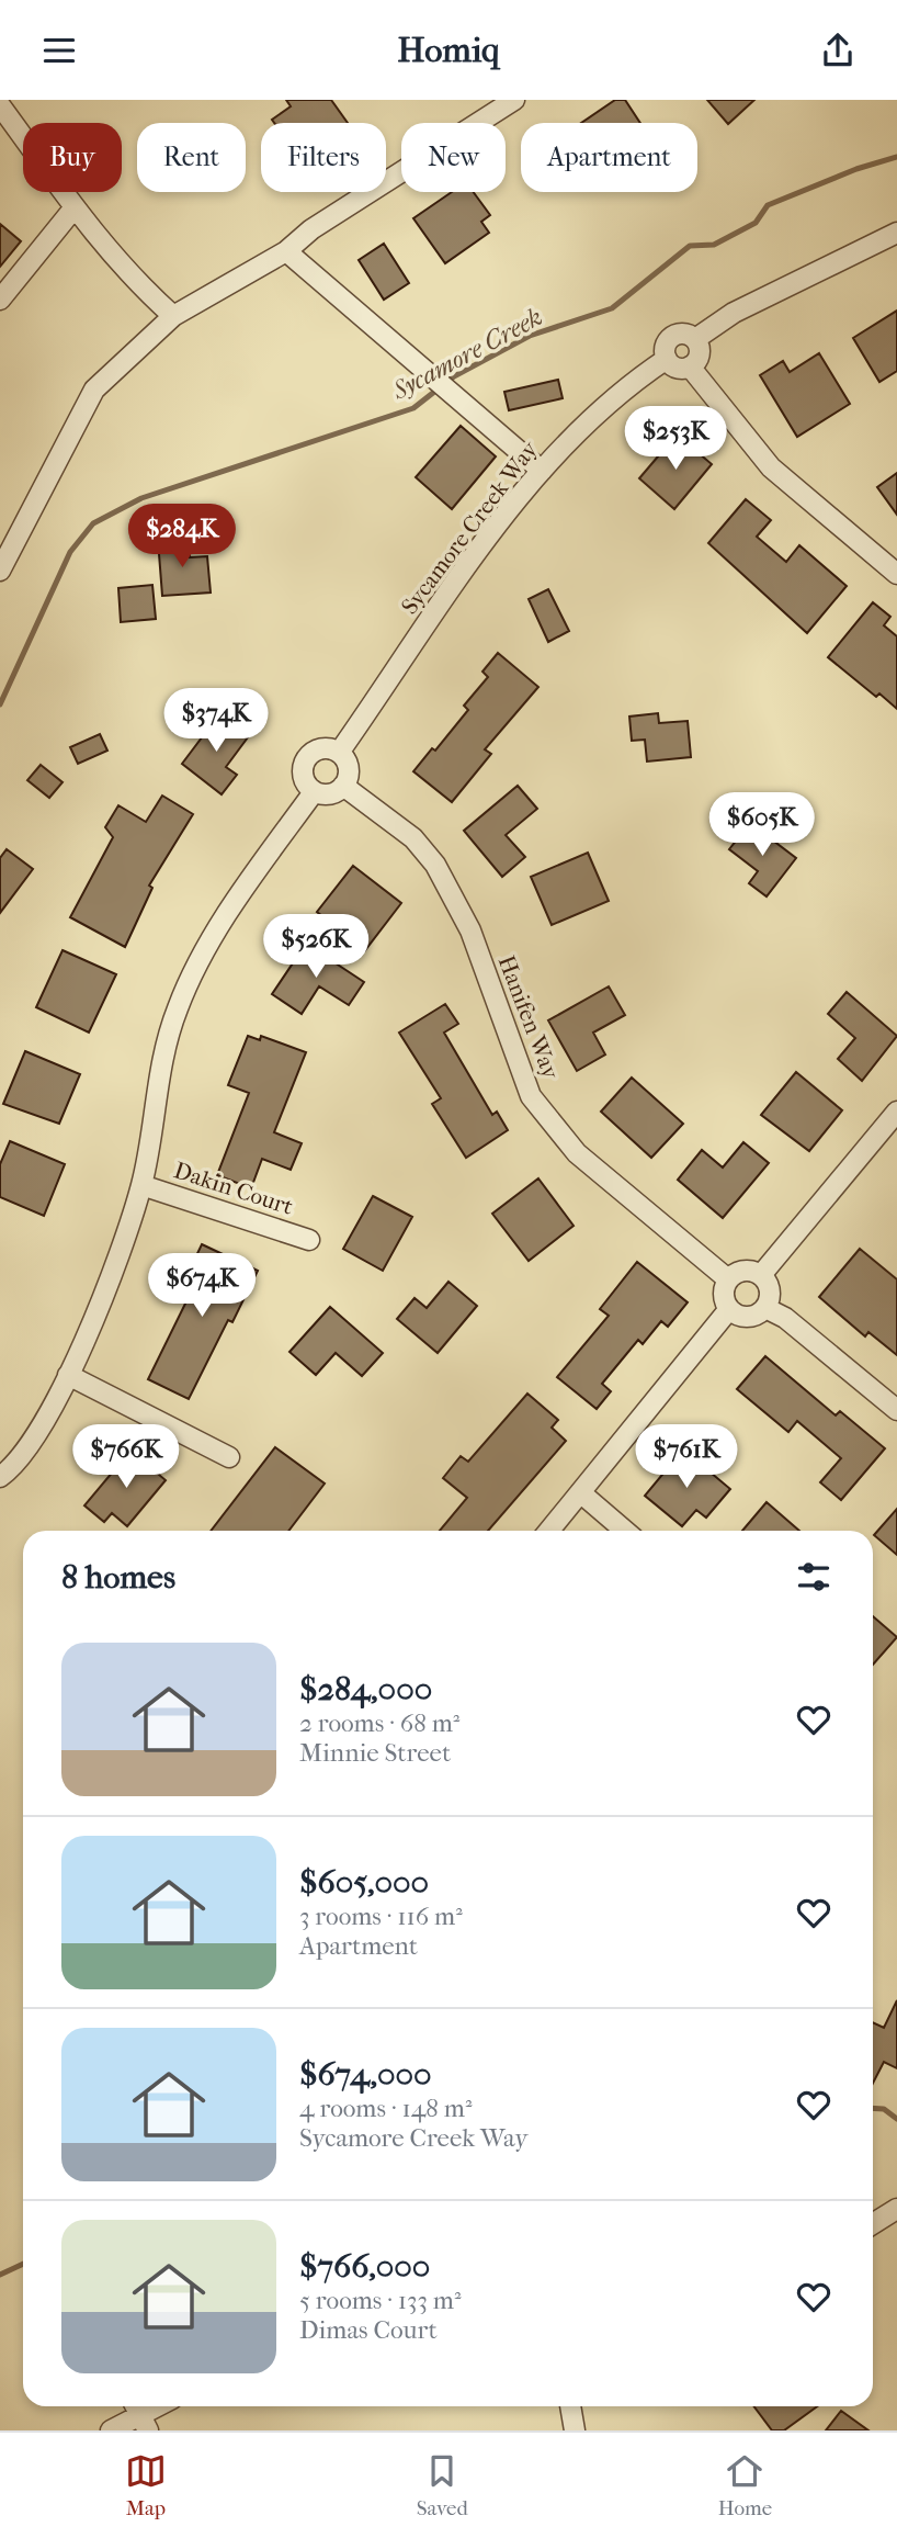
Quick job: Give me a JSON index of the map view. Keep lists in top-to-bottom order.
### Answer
{
  "streets": {
    "street": ["Sycamore Creek Way", "Hanifen Way", "Dakin Court"]
  },
  "crossings": [
    ["Sycamore Creek Way", "Hanifen Way"]
  ],
  "water": ["Sycamore Creek"],
  "page": {
    "header": "Homiq",
    "chip": [
      "Buy",
      "Rent",
      "Filters",
      "New",
      "Apartment"
    ],
    "price": [
      "$253K",
      "$284K",
      "$374K",
      "$605K",
      "$526K",
      "$674K",
      "$766K",
      "$761K"
    ],
    "heading": "8 homes",
    "list": [
      {
        "name": "$284,000",
        "note": "2 rooms · 68 m² · Minnie Street"
      },
      {
        "name": "$605,000",
        "note": "3 rooms · 116 m² · Apartment"
      },
      {
        "name": "$674,000",
        "note": "4 rooms · 148 m² · Sycamore Creek Way"
      },
      {
        "name": "$766,000",
        "note": "5 rooms · 133 m² · Dimas Court"
      }
    ],
    "tabs": ["Map", "Saved", "Home"]
  }
}
